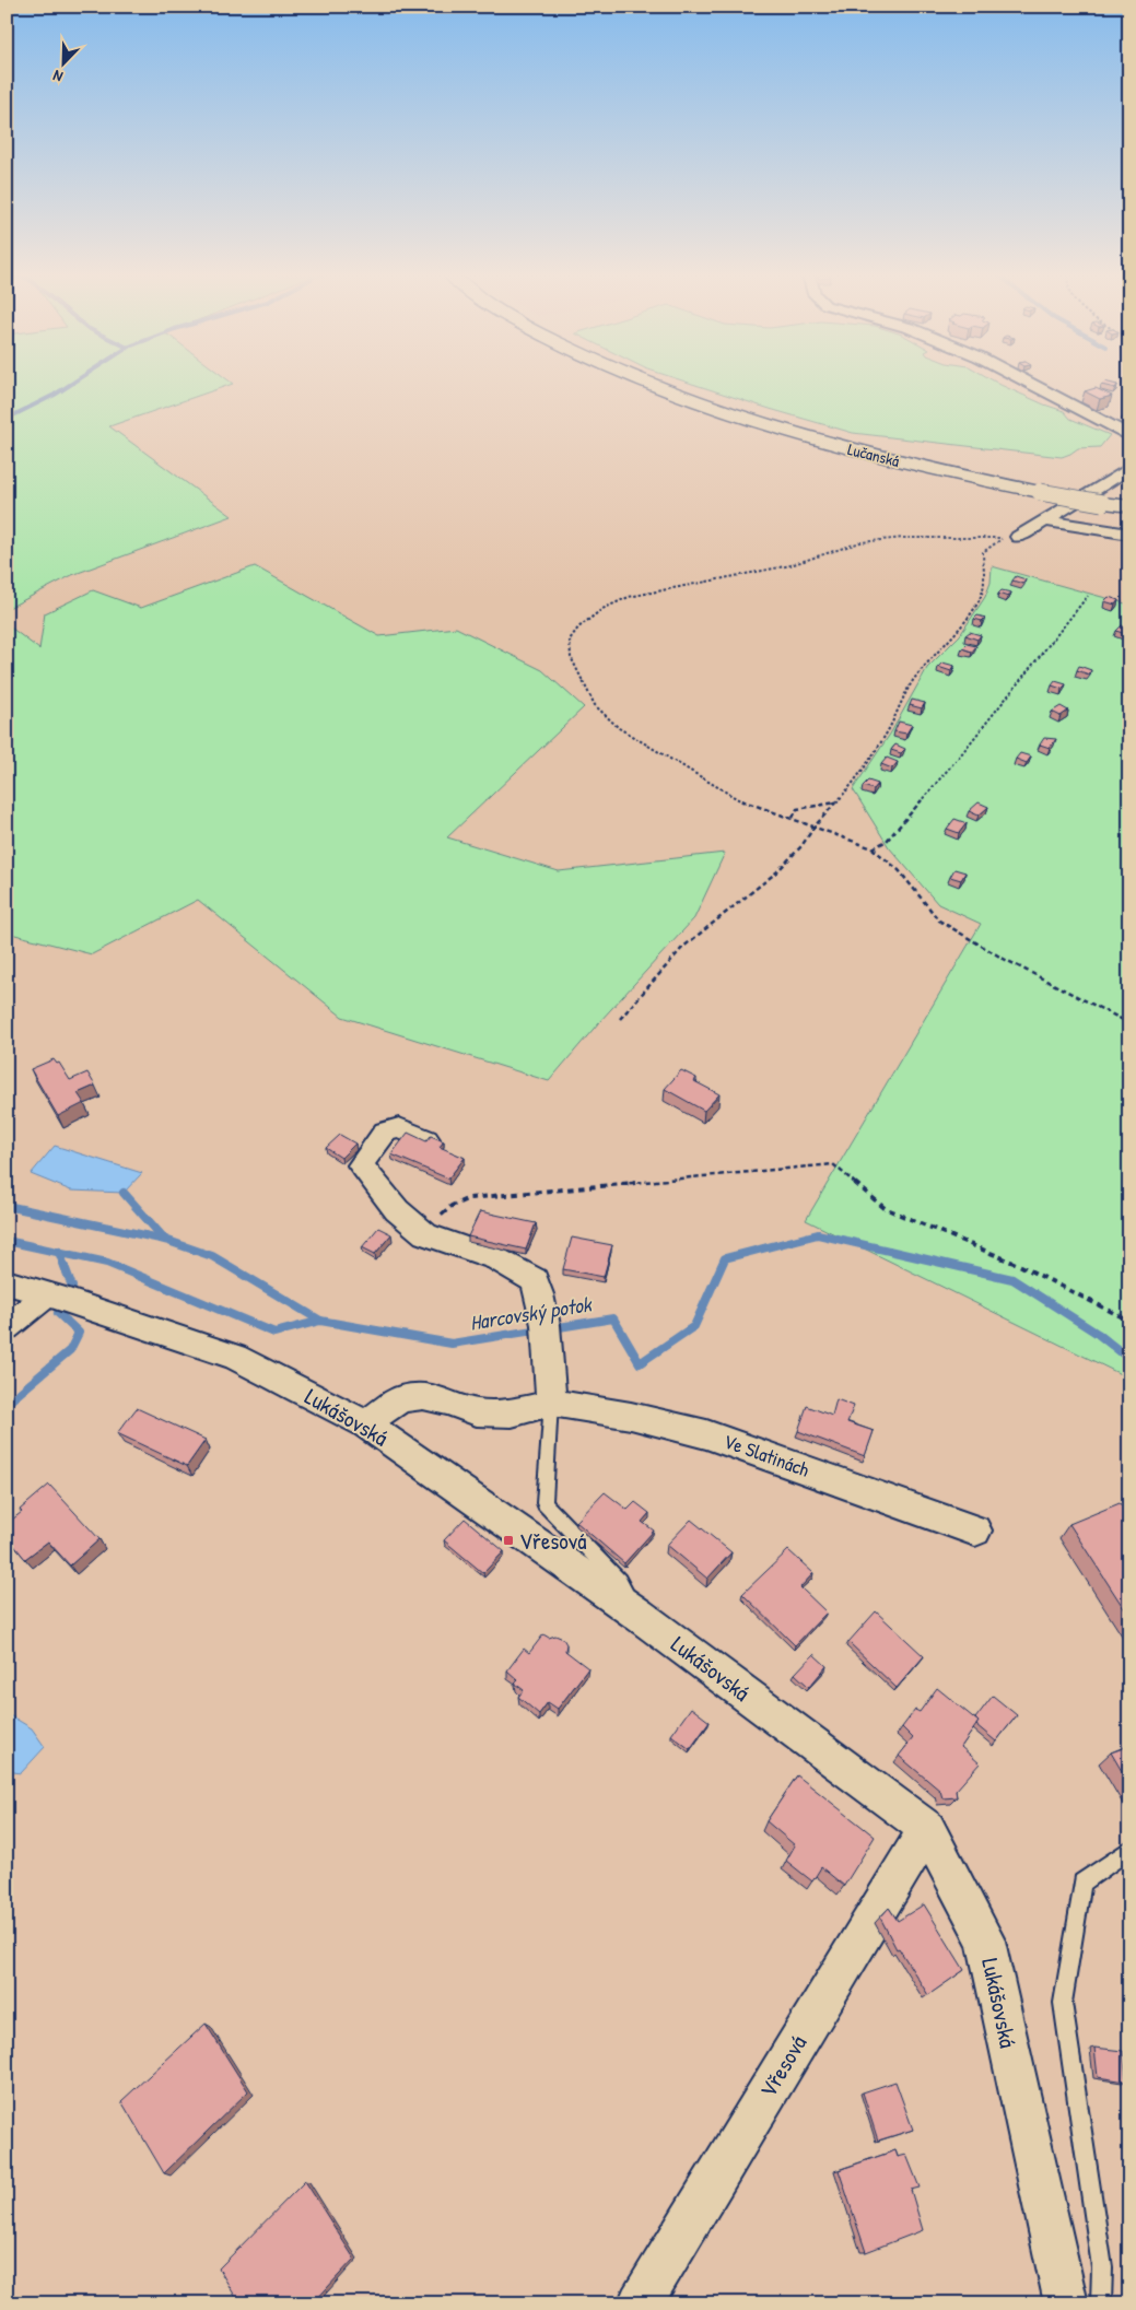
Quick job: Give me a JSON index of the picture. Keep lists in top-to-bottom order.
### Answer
{
  "streets": {
    "main road": ["Lučanská"],
    "street": ["Lukášovská", "Ve Slatinách", "Vřesová"]
  },
  "crossings": [
    ["Lukášovská", "Ve Slatinách"],
    ["Lukášovská", "Vřesová"]
  ],
  "water": ["Harcovský potok"],
  "places": {
    "transit": ["Vřesová"]
  },
  "north": "bottom left"
}
